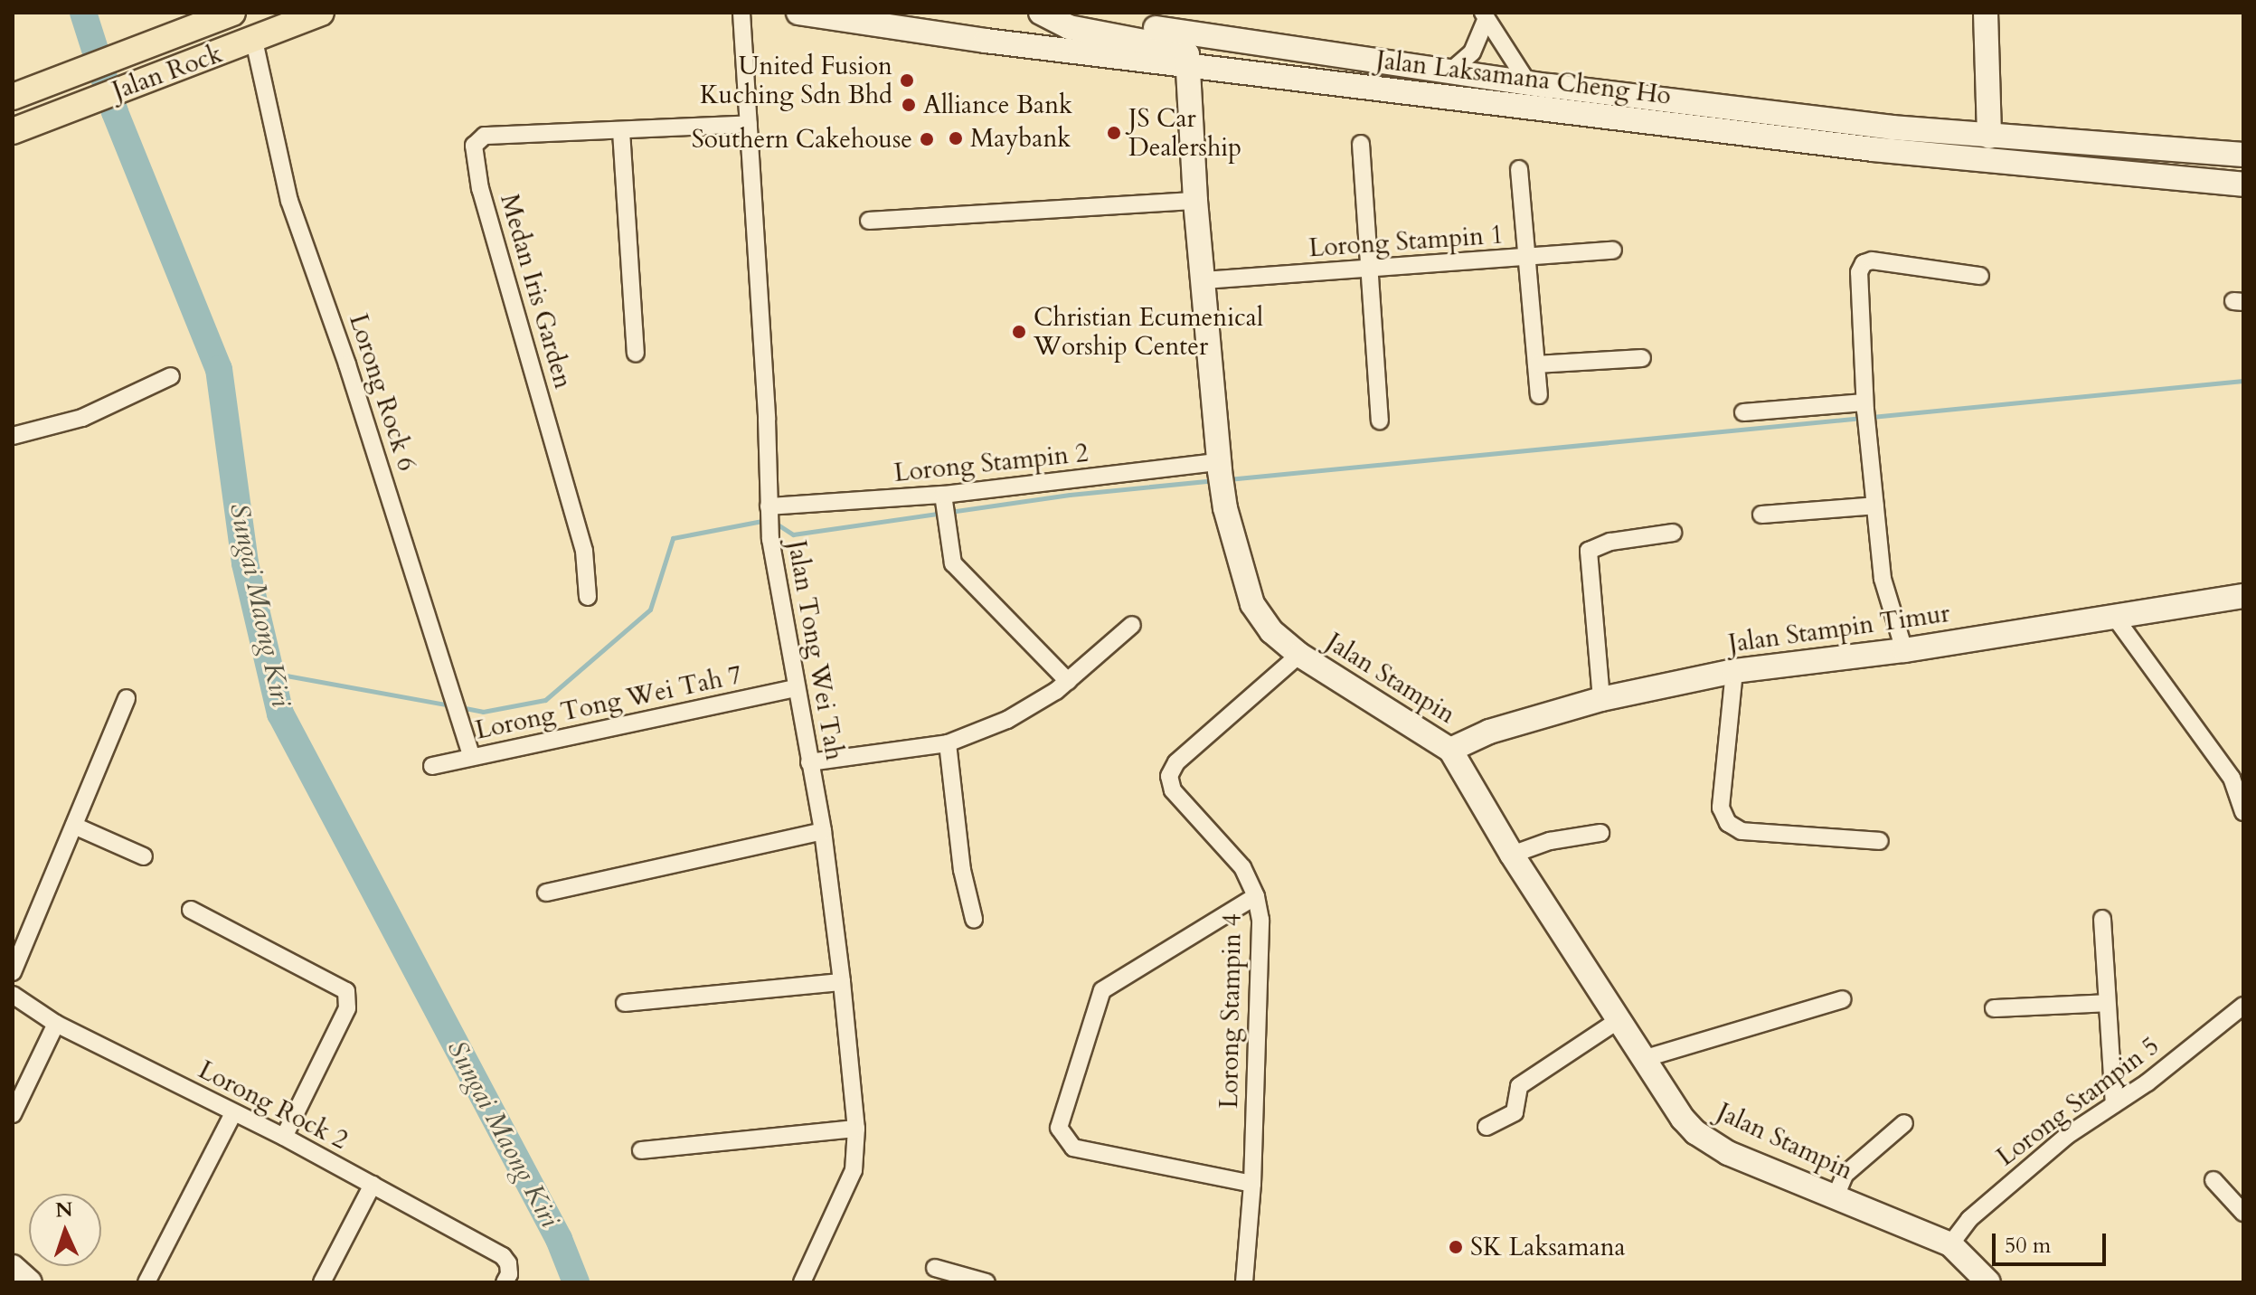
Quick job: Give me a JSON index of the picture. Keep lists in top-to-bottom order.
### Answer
{
  "streets": {
    "main road": [
      "Jalan Rock",
      "Jalan Laksamana Cheng Ho",
      "Jalan Stampin Timur",
      "Jalan Stampin"
    ],
    "street": [
      "Lorong Stampin 1",
      "Medan Iris Garden",
      "Lorong Rock 6",
      "Lorong Stampin 2",
      "Jalan Tong Wei Tah",
      "Lorong Tong Wei Tah 7",
      "Lorong Stampin 4",
      "Lorong Stampin 5",
      "Lorong Rock 2"
    ]
  },
  "crossings": [
    ["Jalan Rock", "Lorong Rock 6"],
    ["Jalan Laksamana Cheng Ho", "Jalan Stampin"],
    ["Lorong Stampin 1", "Jalan Stampin"],
    ["Medan Iris Garden", "Jalan Tong Wei Tah"],
    ["Lorong Rock 6", "Lorong Tong Wei Tah 7"],
    ["Lorong Stampin 2", "Jalan Tong Wei Tah"],
    ["Lorong Stampin 2", "Jalan Stampin"],
    ["Jalan Stampin Timur", "Jalan Stampin"],
    ["Jalan Tong Wei Tah", "Lorong Tong Wei Tah 7"],
    ["Jalan Stampin", "Lorong Stampin 4"],
    ["Jalan Stampin", "Lorong Stampin 5"]
  ],
  "water": ["Sungai Maong Kiri"],
  "places": [
    "United Fusion Kuching Sdn Bhd",
    "Alliance Bank",
    "JS Car Dealership",
    "Maybank",
    "Southern Cakehouse",
    "Christian Ecumenical Worship Center",
    "SK Laksamana"
  ],
  "scale_bar": "50 m",
  "north": "top"
}
